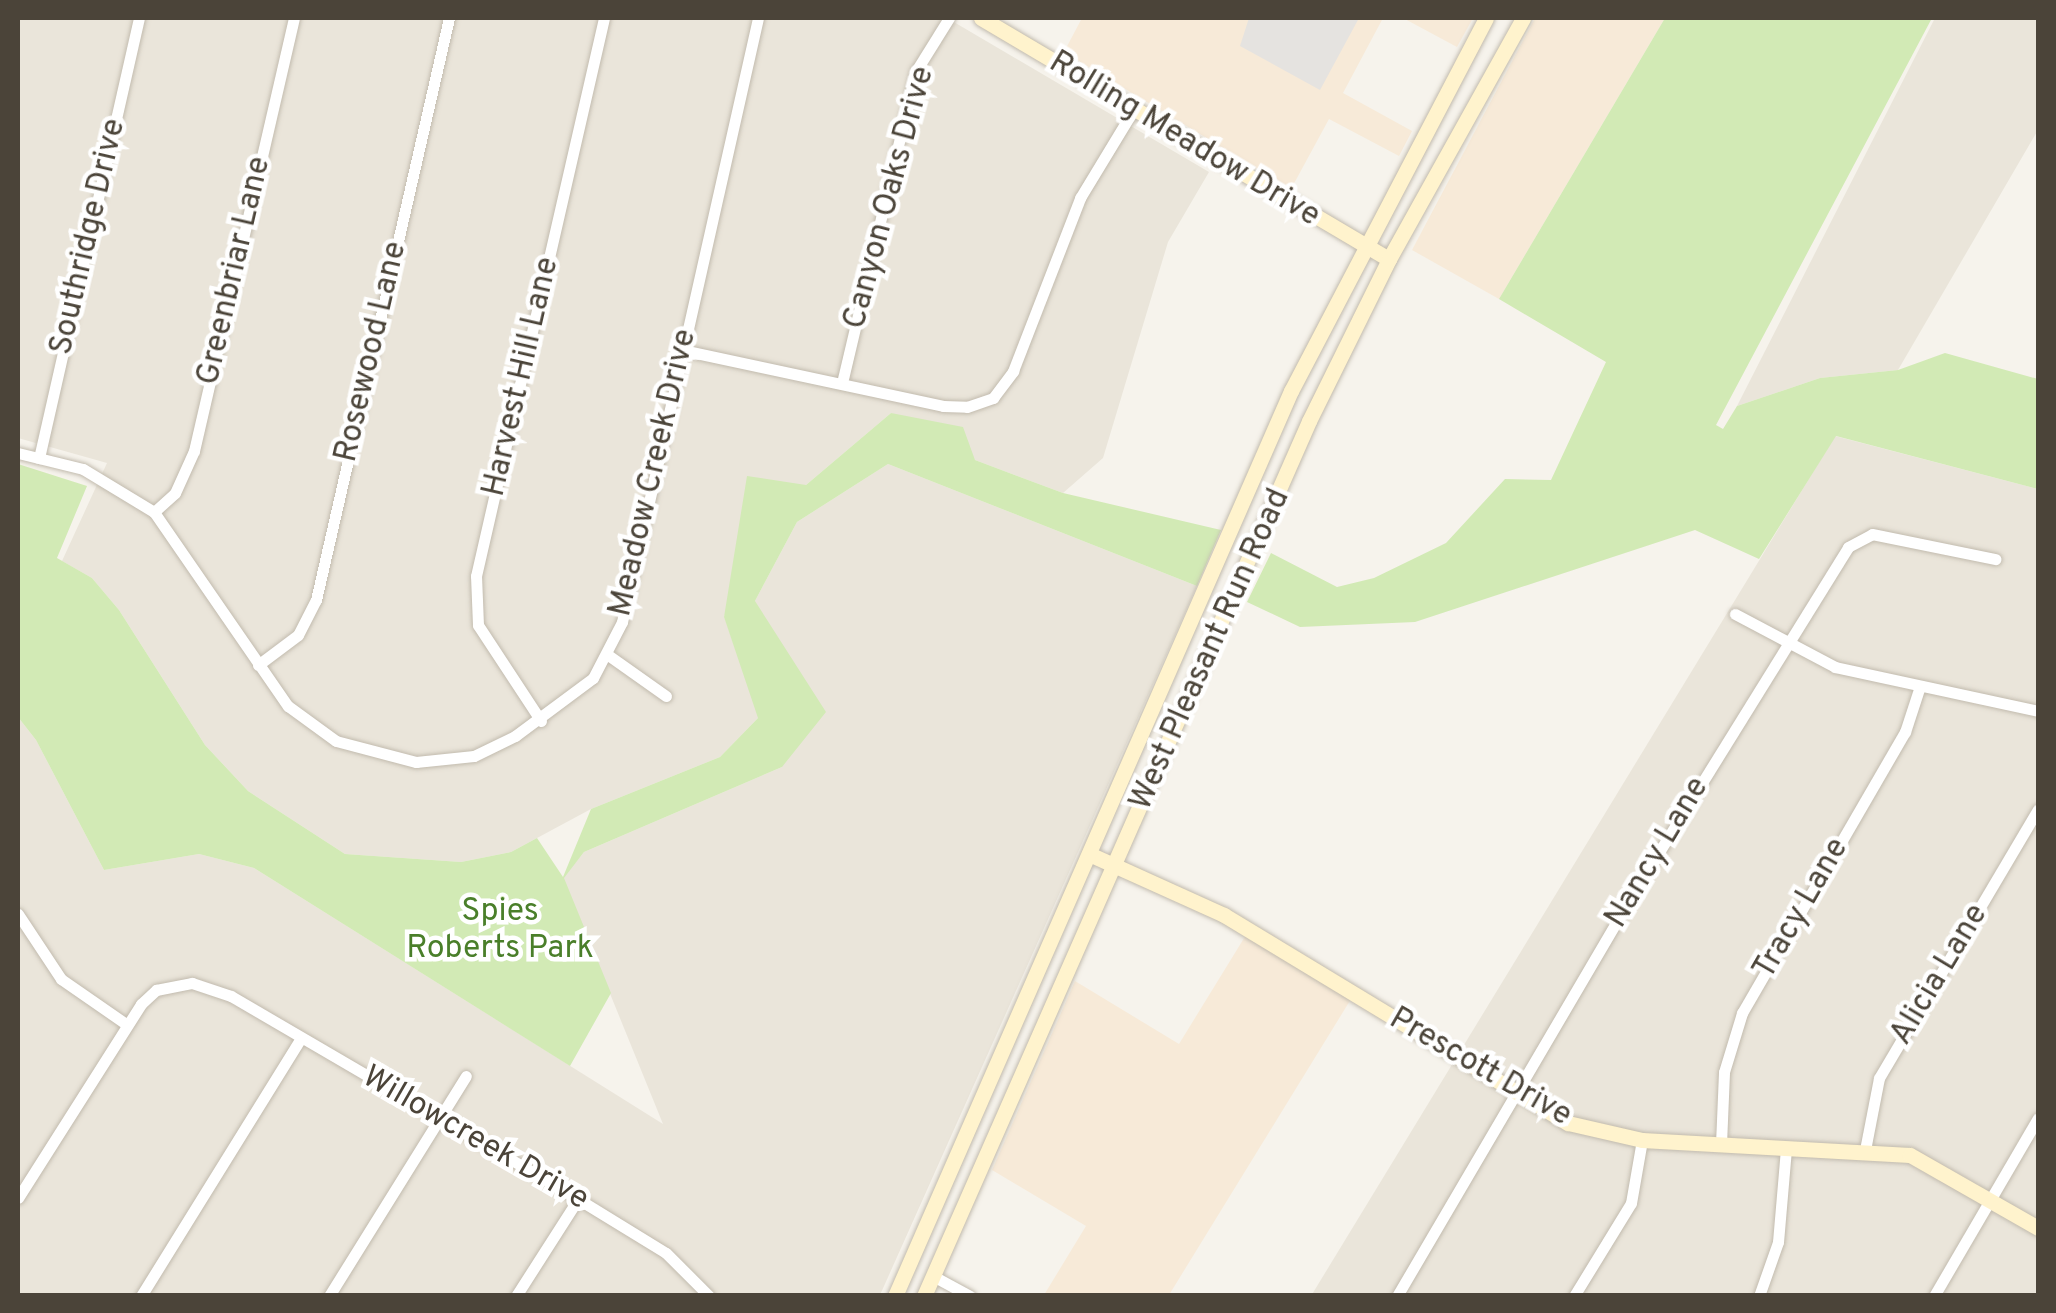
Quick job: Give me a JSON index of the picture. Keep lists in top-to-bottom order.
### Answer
{
  "streets": {
    "main road": ["Rolling Meadow Drive", "West Pleasant Run Road", "Prescott Drive"],
    "street": [
      "Canyon Oaks Drive",
      "Southridge Drive",
      "Greenbriar Lane",
      "Rosewood Lane",
      "Harvest Hill Lane",
      "Meadow Creek Drive",
      "Nancy Lane",
      "Tracy Lane",
      "Alicia Lane",
      "Willowcreek Drive"
    ]
  },
  "crossings": [
    ["Rolling Meadow Drive", "West Pleasant Run Road"],
    ["Southridge Drive", "Meadow Creek Drive"],
    ["Greenbriar Lane", "Meadow Creek Drive"],
    ["Rosewood Lane", "Meadow Creek Drive"],
    ["Harvest Hill Lane", "Meadow Creek Drive"],
    ["West Pleasant Run Road", "Prescott Drive"],
    ["Nancy Lane", "Prescott Drive"],
    ["Tracy Lane", "Prescott Drive"],
    ["Alicia Lane", "Prescott Drive"]
  ],
  "parks": ["Spies Roberts Park"]
}
